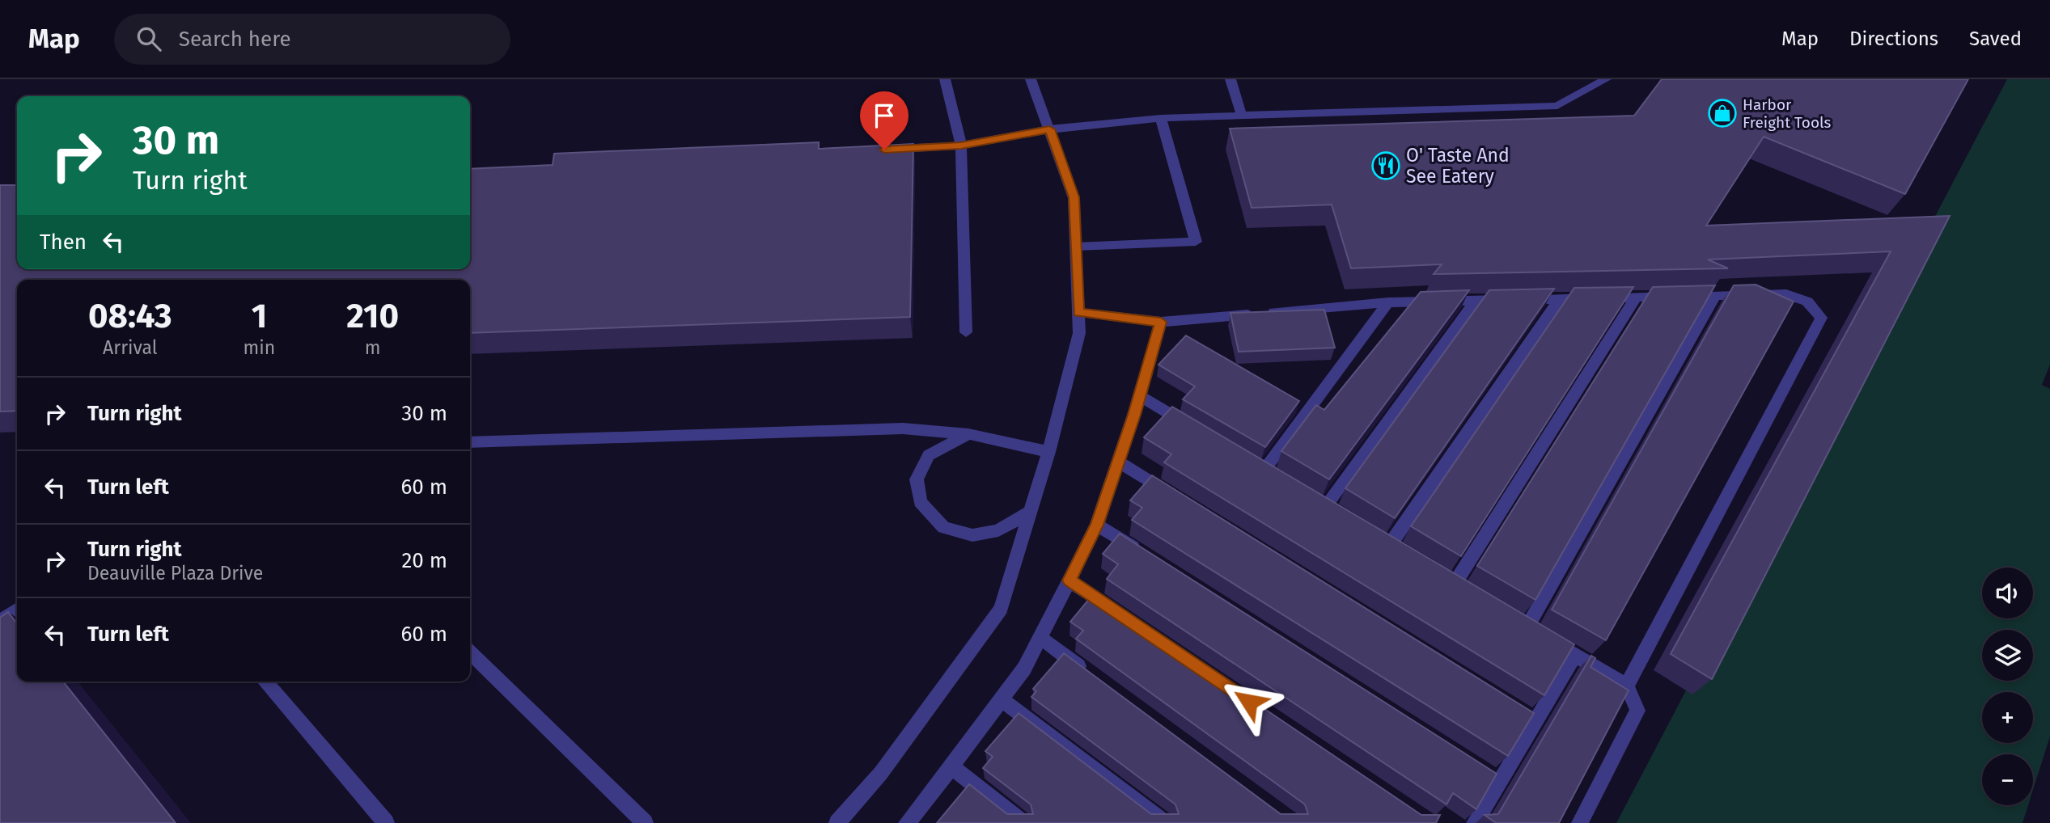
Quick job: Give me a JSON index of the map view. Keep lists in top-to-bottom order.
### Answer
{
  "places": {
    "shop": ["Harbor Freight Tools"],
    "restaurant": ["O' Taste And See Eatery"]
  },
  "page": {
    "header": "Map",
    "search": "Search here",
    "nav": ["Map", "Directions", "Saved"],
    "turn": ["30 m", "Turn right"],
    "then": "Then",
    "eta": [
      "08:43",
      "Arrival",
      "1",
      "min",
      "210",
      "m"
    ],
    "list": [
      {
        "name": "Turn right",
        "value": "30 m"
      },
      {
        "name": "Turn left",
        "value": "60 m"
      },
      {
        "name": "Turn right",
        "note": "Deauville Plaza Drive",
        "value": "20 m"
      },
      {
        "name": "Turn left",
        "value": "60 m"
      }
    ],
    "map_buttons": ["+", "−"]
  }
}
